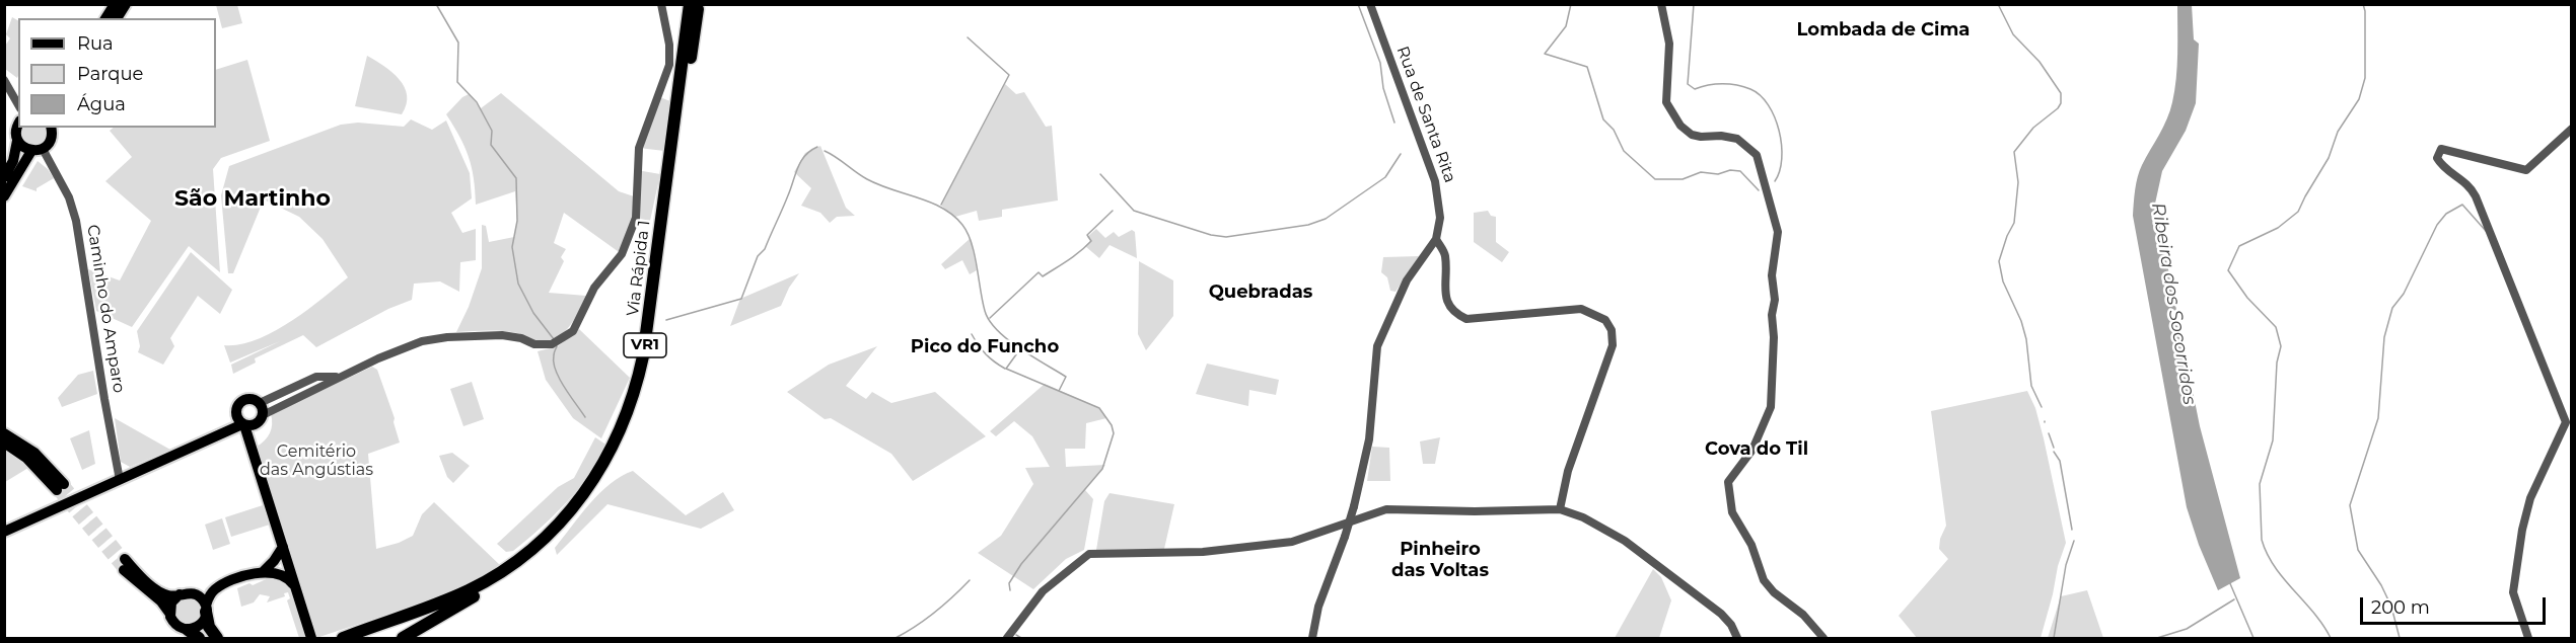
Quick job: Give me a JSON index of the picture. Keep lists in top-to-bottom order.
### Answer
{
  "streets": {
    "highway": ["Via Rápida 1", "VR1"],
    "street": ["Rua de Santa Rita", "Caminho do Amparo"]
  },
  "districts": [
    "Lombada de Cima",
    "São Martinho",
    "Quebradas",
    "Pico do Funcho",
    "Cova do Til",
    "Pinheiro das Voltas"
  ],
  "water": ["Ribeira dos Socorridos"],
  "parks": ["Cemitério das Angústias"],
  "legend": ["Rua", "Parque", "Água"],
  "scale_bar": "200 m"
}
